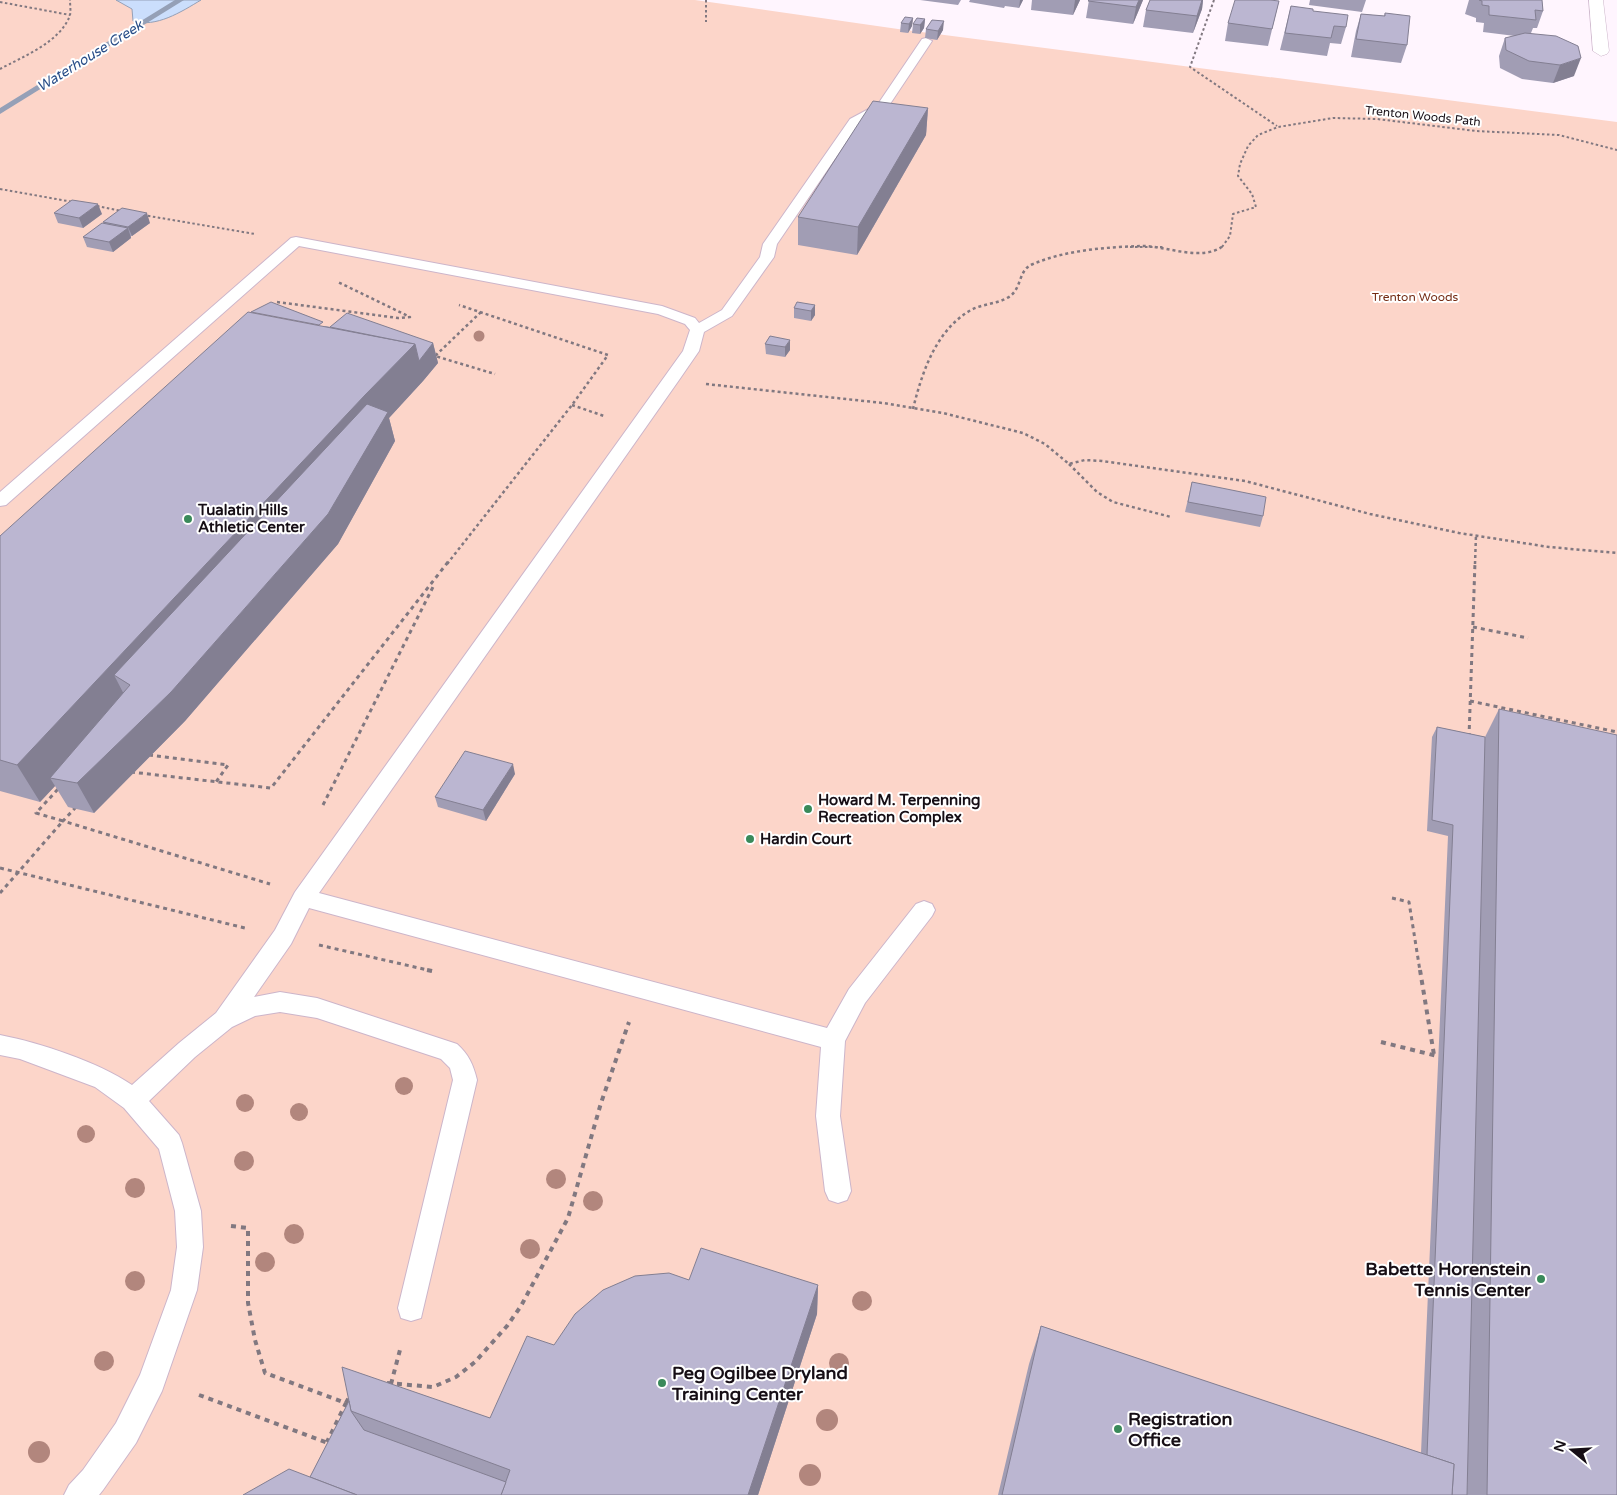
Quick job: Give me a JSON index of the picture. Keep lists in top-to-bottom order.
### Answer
{
  "streets": {
    "path": ["Trenton Woods Path"]
  },
  "water": ["Waterhouse Creek"],
  "parks": ["Trenton Woods"],
  "places": [
    "Tualatin Hills Athletic Center",
    "Howard M. Terpenning Recreation Complex",
    "Hardin Court",
    "Babette Horenstein Tennis Center",
    "Peg Ogilbee Dryland Training Center",
    "Registration Office"
  ],
  "north": "left"
}
